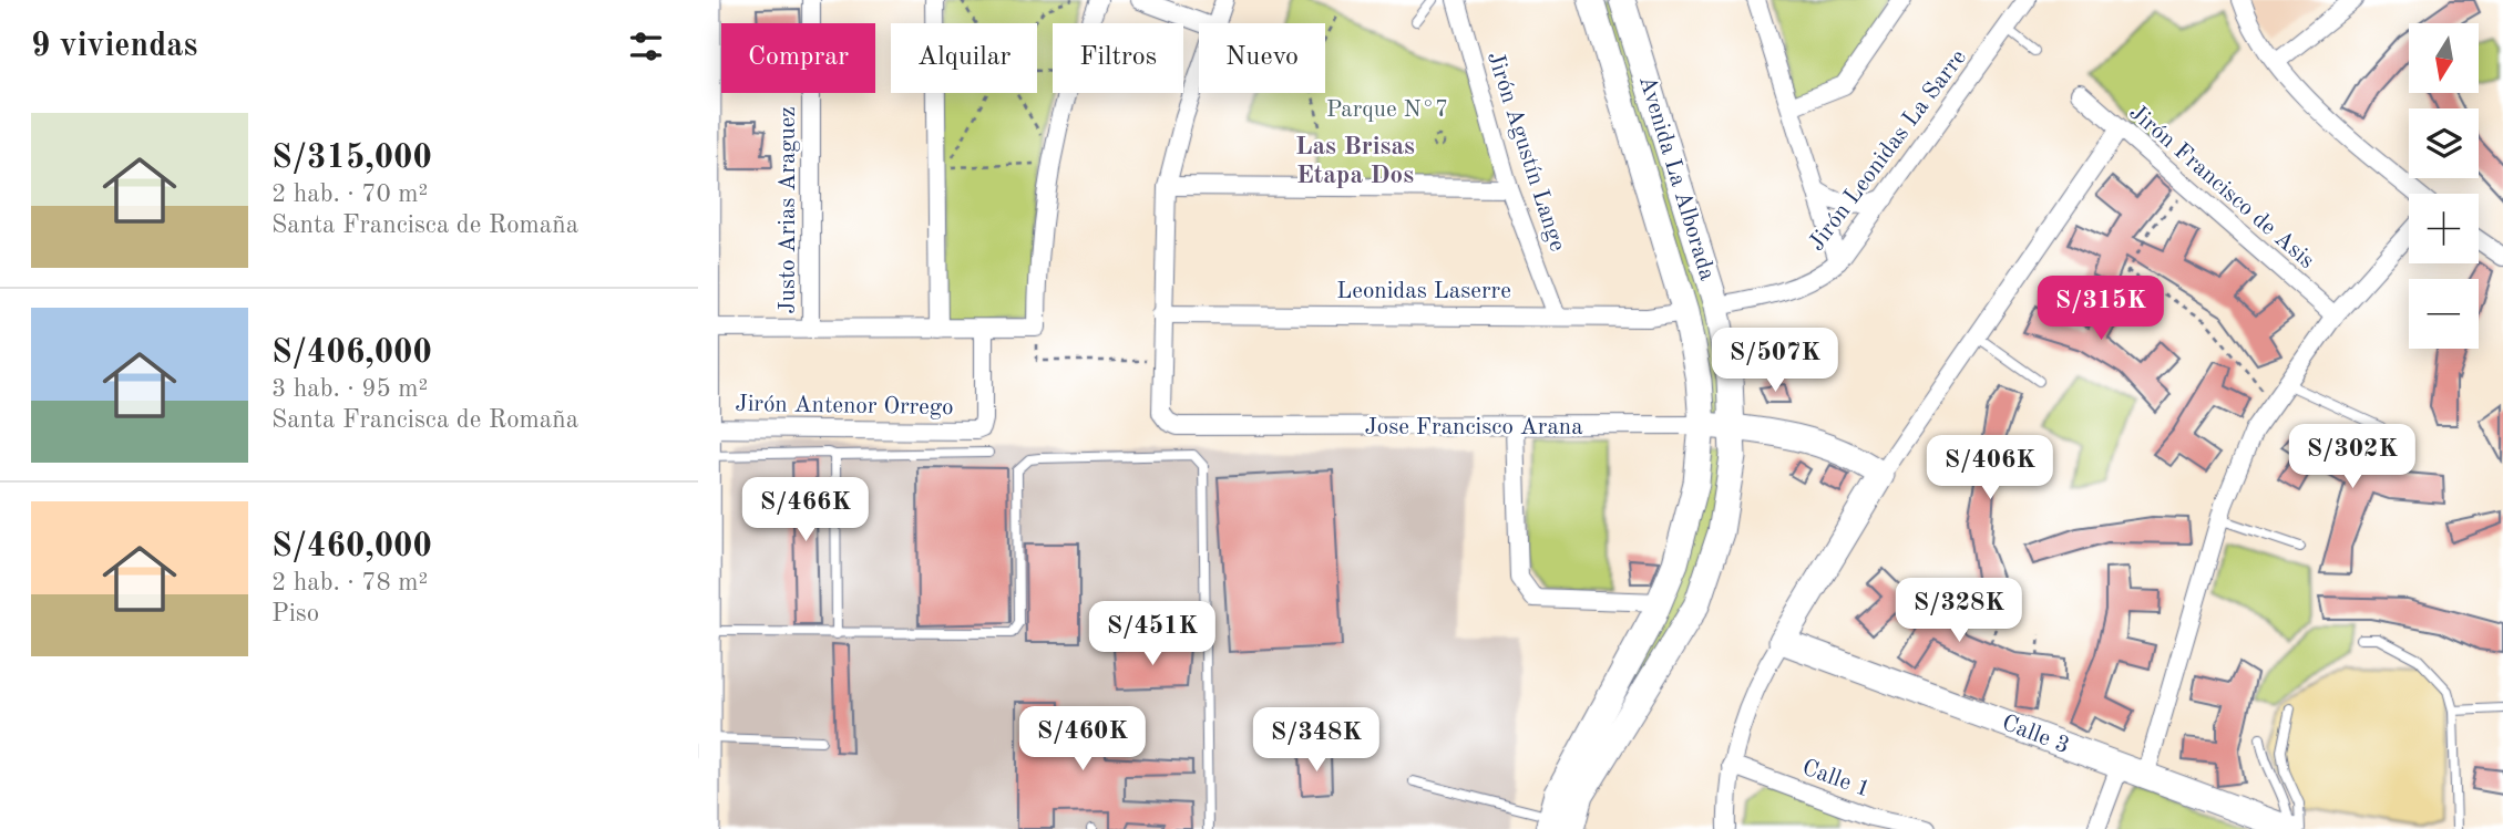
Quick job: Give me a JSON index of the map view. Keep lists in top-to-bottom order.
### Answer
{
  "streets": {
    "main road": ["Avenida La Alborada", "Jose Francisco Arana", "Calle 3"],
    "street": [
      "Jirón Leonidas La Sarre",
      "Jirón Agustín Lange",
      "Jirón Francisco de Asis",
      "Justo Arias Araguez",
      "Leonidas Laserre",
      "Jirón Antenor Orrego",
      "Calle 1"
    ]
  },
  "crossings": [
    ["Jirón Leonidas La Sarre", "Avenida La Alborada"],
    ["Jirón Agustín Lange", "Leonidas Laserre"],
    ["Avenida La Alborada", "Leonidas Laserre"],
    ["Avenida La Alborada", "Jose Francisco Arana"],
    ["Leonidas Laserre", "Jose Francisco Arana"]
  ],
  "districts": ["Las Brisas Etapa Dos"],
  "parks": ["Parque N°7"],
  "north": "bottom",
  "page": {
    "heading": "9 viviendas",
    "map_buttons": ["+", "−"],
    "chip": [
      "Comprar",
      "Alquilar",
      "Filtros",
      "Nuevo"
    ],
    "list": [
      {
        "name": "S/315,000",
        "note": "2 hab. · 70 m² · Santa Francisca de Romaña"
      },
      {
        "name": "S/406,000",
        "note": "3 hab. · 95 m² · Santa Francisca de Romaña"
      },
      {
        "name": "S/460,000",
        "note": "2 hab. · 78 m² · Piso"
      }
    ],
    "price": [
      "S/315K",
      "S/507K",
      "S/302K",
      "S/406K",
      "S/466K",
      "S/328K",
      "S/451K",
      "S/460K",
      "S/348K"
    ]
  }
}
